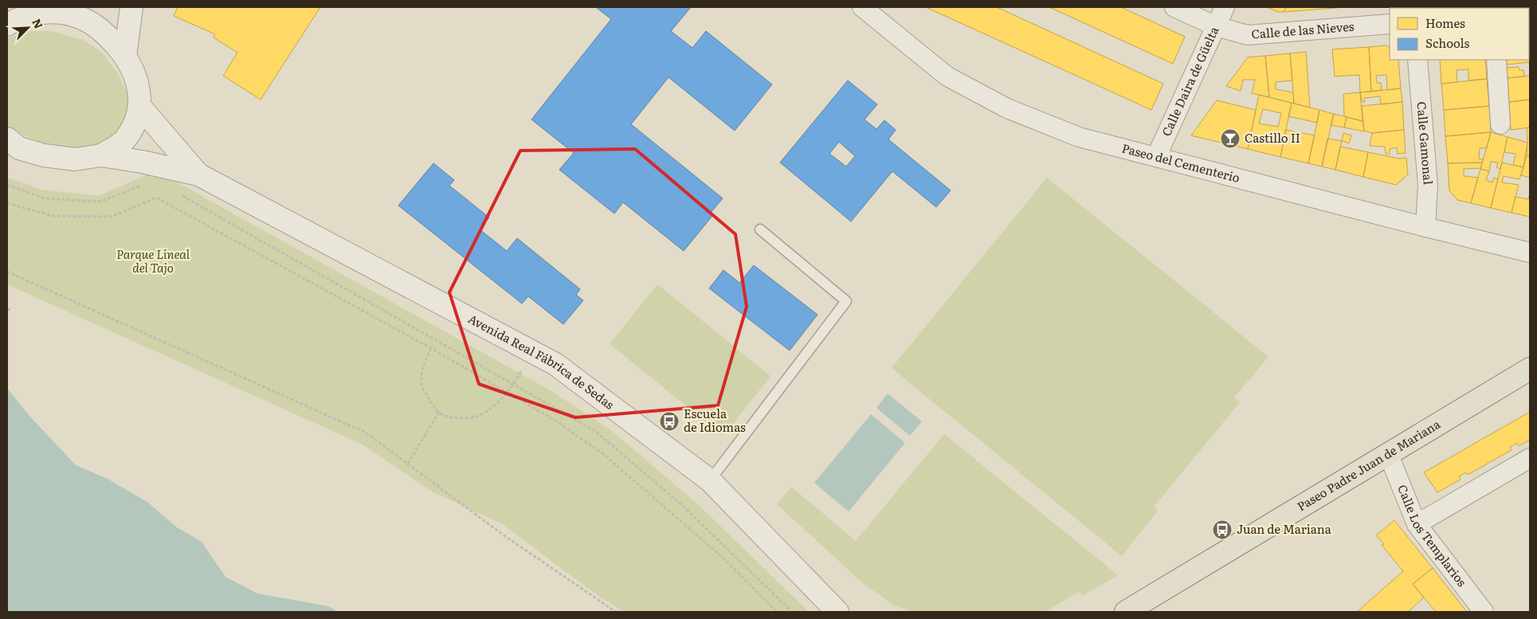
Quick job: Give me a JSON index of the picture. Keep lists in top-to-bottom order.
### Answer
{
  "streets": {
    "main road": ["Paseo Padre Juan de Mariana"],
    "street": [
      "Calle de las Nieves",
      "Calle Daira de Güelta",
      "Calle Gamonal",
      "Paseo del Cementerio",
      "Avenida Real Fábrica de Sedas",
      "Calle Los Templarios"
    ]
  },
  "crossings": [
    ["Calle de las Nieves", "Calle Daira de Güelta"],
    ["Calle Daira de Güelta", "Paseo del Cementerio"],
    ["Calle Gamonal", "Paseo del Cementerio"],
    ["Paseo Padre Juan de Mariana", "Calle Los Templarios"]
  ],
  "parks": ["Parque Lineal del Tajo"],
  "places": {
    "bar": ["Castillo II"],
    "bus stop": ["Escuela de Idiomas", "Juan de Mariana"]
  },
  "legend": ["Homes", "Schools"],
  "north": "top right"
}
